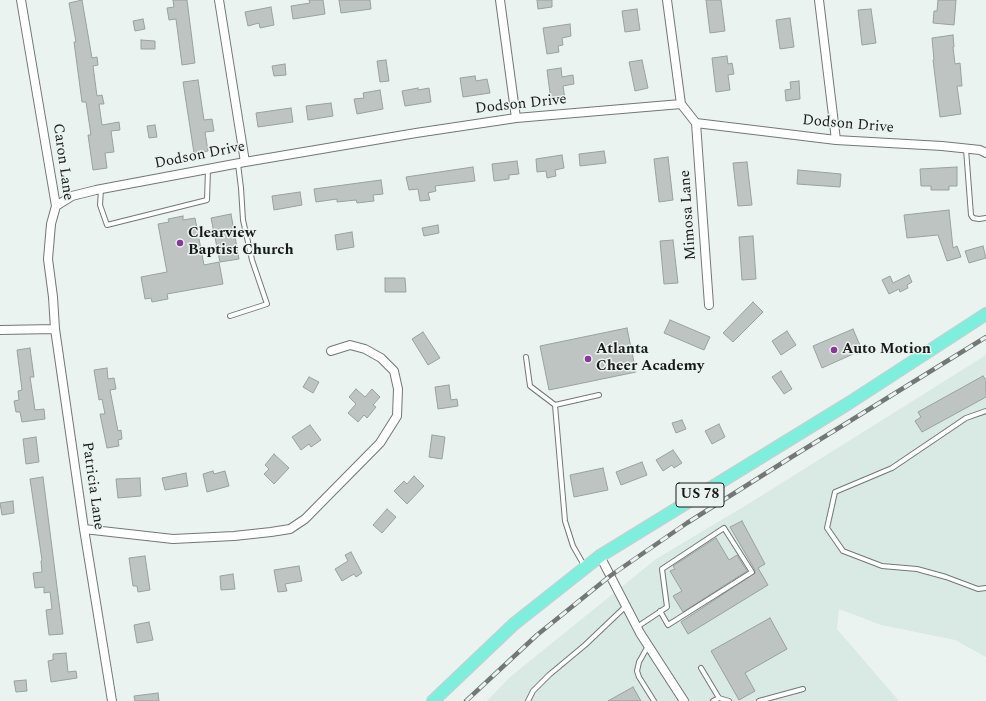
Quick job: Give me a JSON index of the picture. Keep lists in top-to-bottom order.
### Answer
{
  "streets": {
    "main road": ["US 78"],
    "street": [
      "Dodson Drive",
      "Caron Lane",
      "Mimosa Lane",
      "Patricia Lane"
    ]
  },
  "crossings": [
    ["Dodson Drive", "Caron Lane"],
    ["Dodson Drive", "Mimosa Lane"],
    ["Caron Lane", "Patricia Lane"]
  ],
  "places": ["Clearview Baptist Church", "Auto Motion", "Atlanta Cheer Academy"]
}
